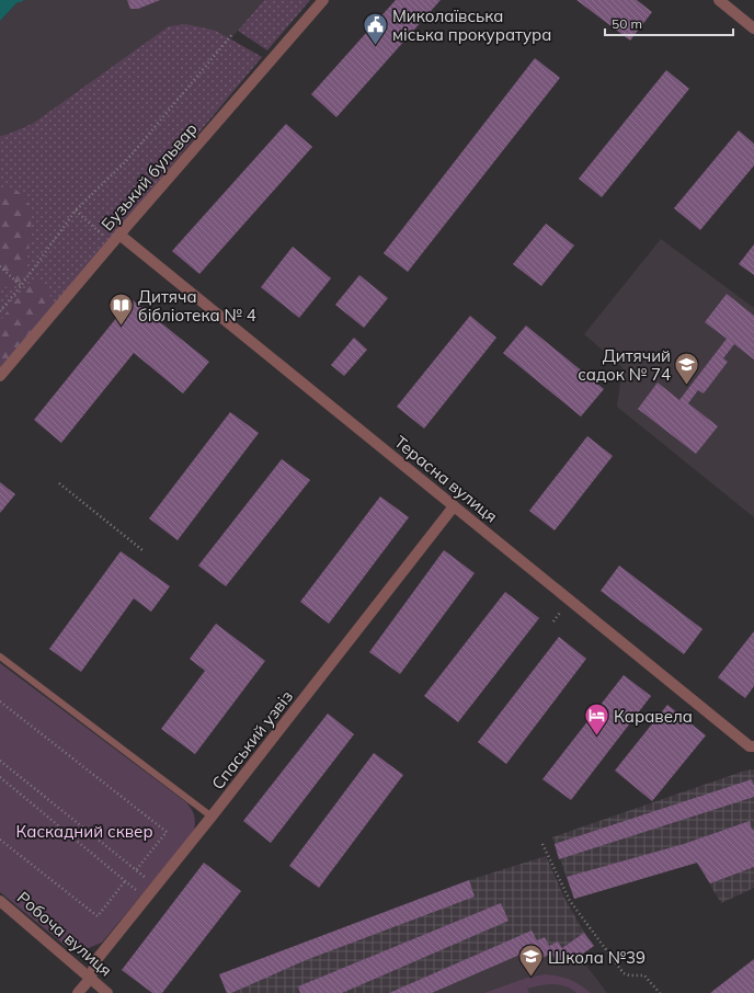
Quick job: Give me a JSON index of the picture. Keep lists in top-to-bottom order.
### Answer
{
  "streets": {
    "street": [
      "Бузький бульвар",
      "Терасна вулиця",
      "Спаський узвіз",
      "Робоча вулиця"
    ]
  },
  "crossings": [
    ["Бузький бульвар", "Терасна вулиця"],
    ["Терасна вулиця", "Спаський узвіз"],
    ["Спаський узвіз", "Робоча вулиця"]
  ],
  "parks": ["Каскадний сквер"],
  "places": {
    "public building": ["Миколаївська міська прокуратура"],
    "library": ["Дитяча бібліотека № 4"],
    "school or university": ["Дитячий садок № 74", "Школа №39"],
    "hotel": ["Каравела"]
  },
  "scale_bar": "50 m"
}
